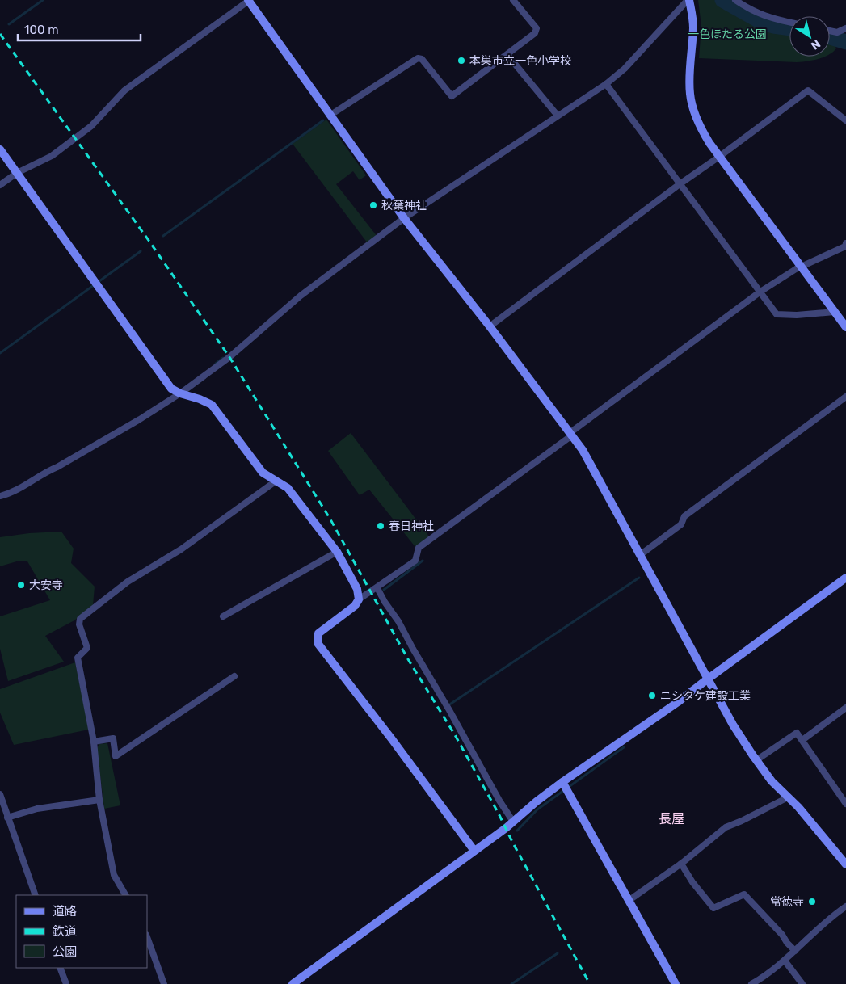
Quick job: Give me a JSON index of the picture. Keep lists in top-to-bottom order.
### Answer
{
  "districts": ["長屋"],
  "parks": ["一色ほたる公園"],
  "places": [
    "本巣市立一色小学校",
    "秋葉神社",
    "春日神社",
    "大安寺",
    "ニシタケ建設工業",
    "常徳寺"
  ],
  "legend": ["道路", "鉄道", "公園"],
  "scale_bar": "100 m",
  "north": "bottom right"
}
